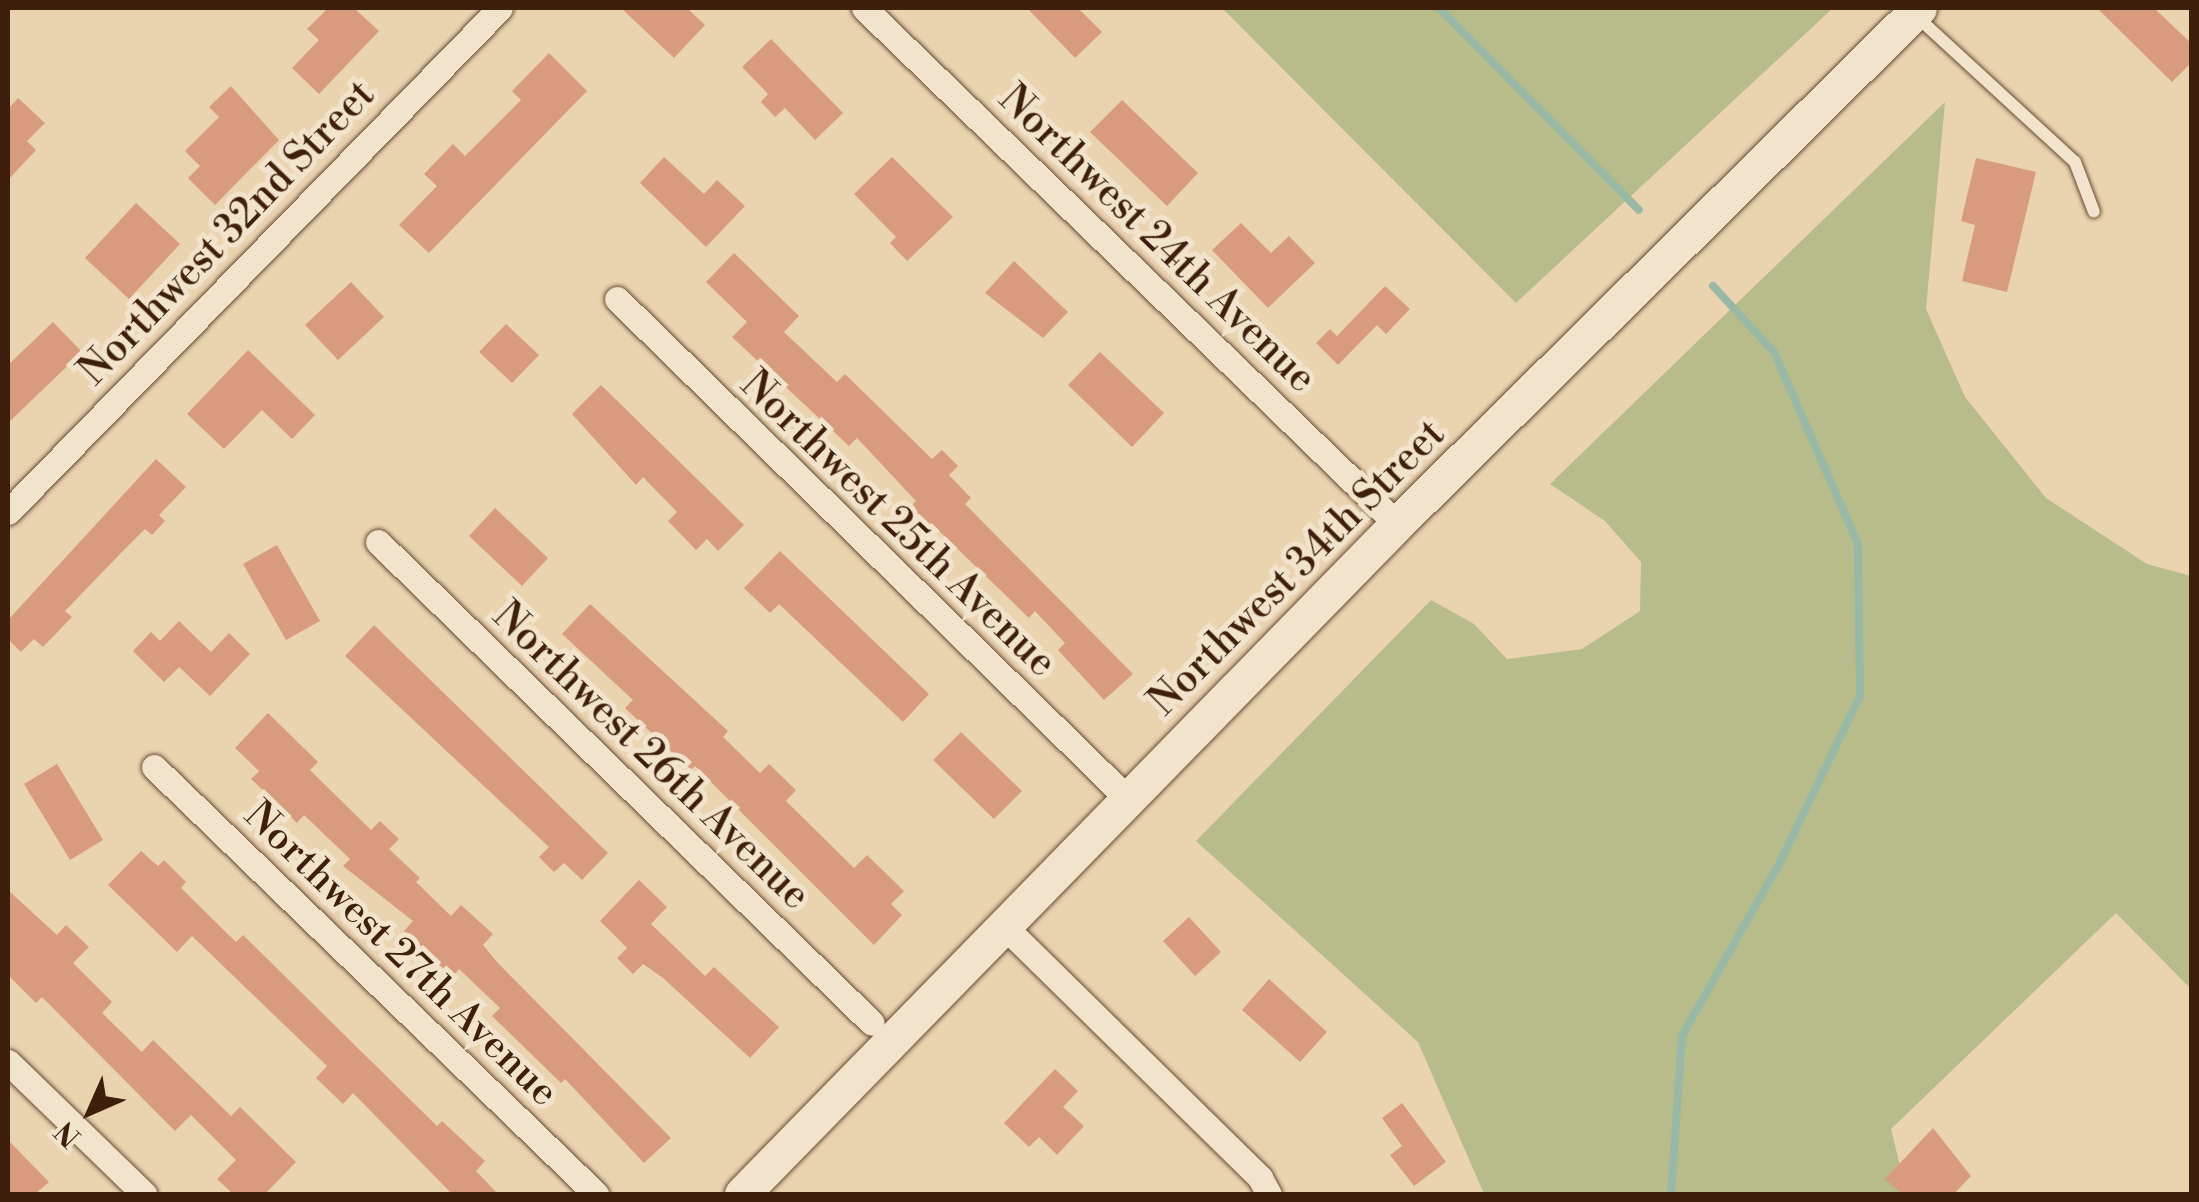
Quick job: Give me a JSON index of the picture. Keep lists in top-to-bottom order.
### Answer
{
  "streets": {
    "main road": ["Northwest 34th Street"],
    "street": [
      "Northwest 32nd Street",
      "Northwest 24th Avenue",
      "Northwest 25th Avenue",
      "Northwest 26th Avenue",
      "Northwest 27th Avenue"
    ]
  },
  "crossings": [
    ["Northwest 24th Avenue", "Northwest 34th Street"],
    ["Northwest 25th Avenue", "Northwest 34th Street"]
  ],
  "north": "bottom left"
}
